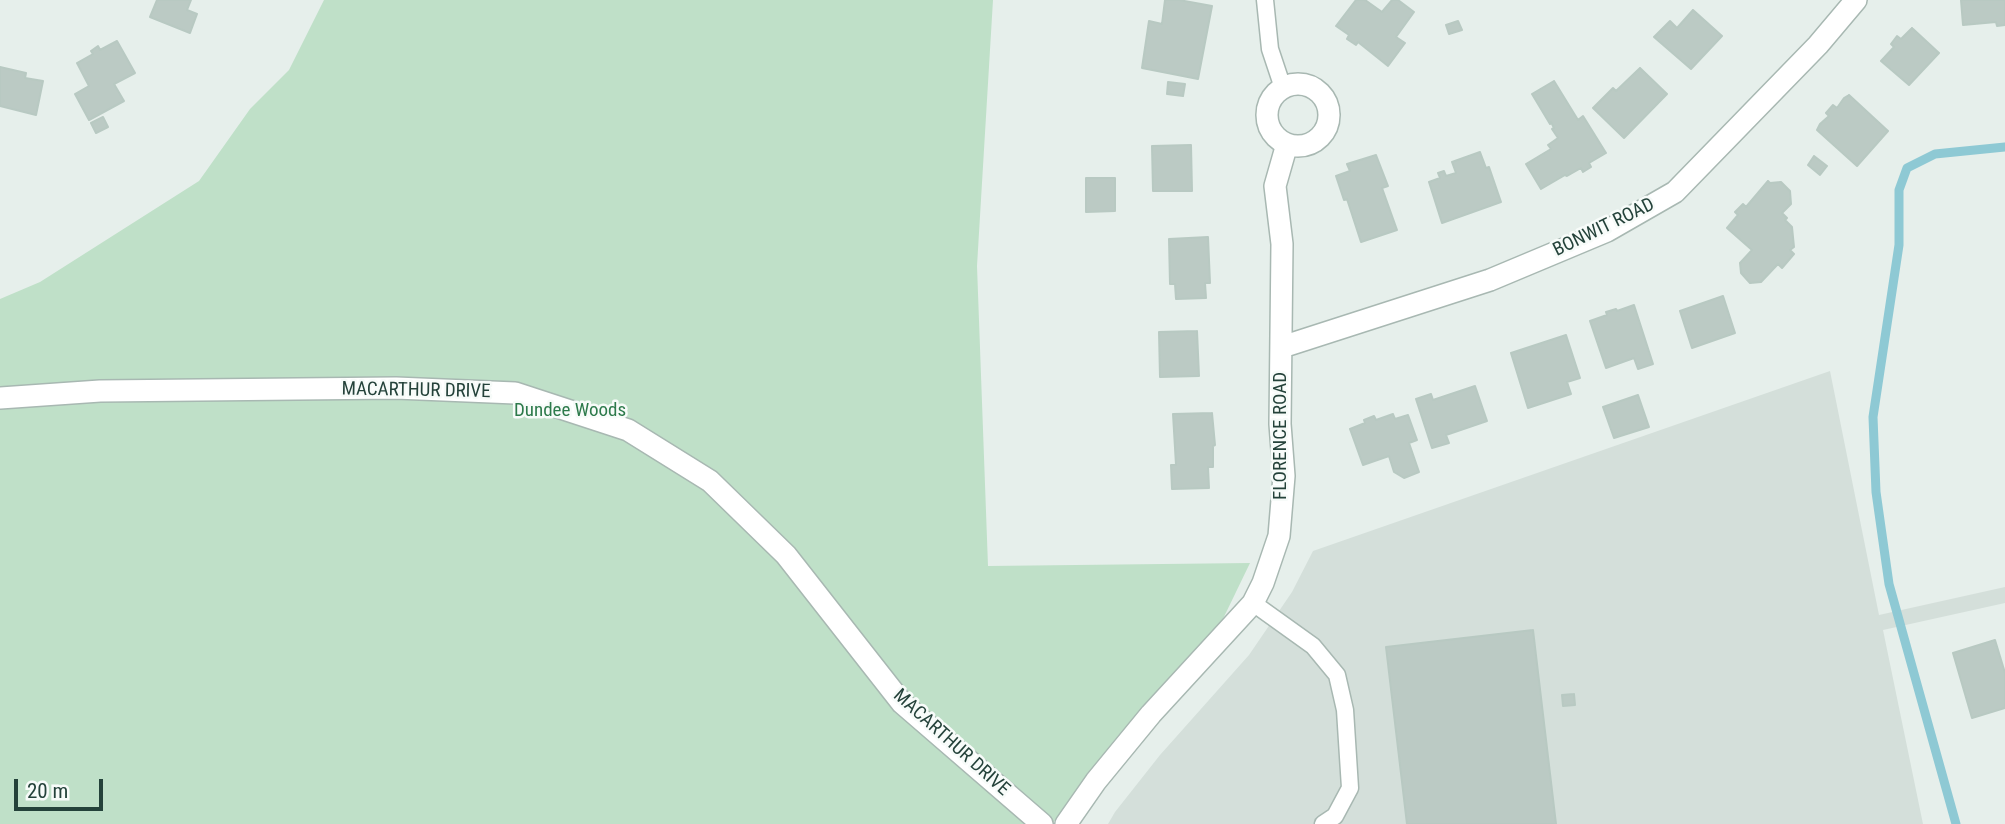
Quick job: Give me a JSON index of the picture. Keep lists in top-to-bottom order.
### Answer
{
  "streets": {
    "street": ["BONWIT ROAD", "MACARTHUR DRIVE", "FLORENCE ROAD"]
  },
  "crossings": [
    ["BONWIT ROAD", "FLORENCE ROAD"]
  ],
  "parks": ["Dundee Woods"],
  "scale_bar": "20 m"
}
